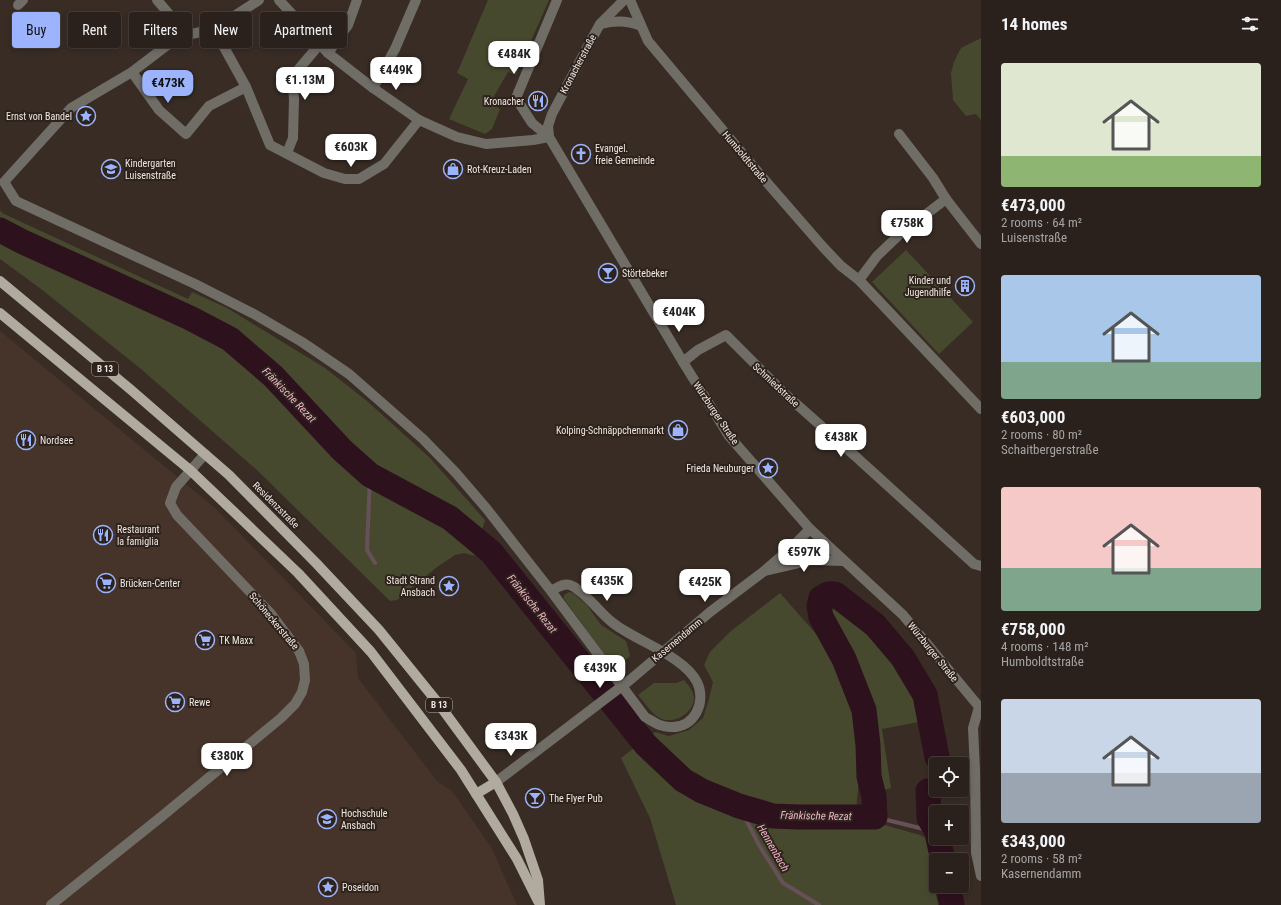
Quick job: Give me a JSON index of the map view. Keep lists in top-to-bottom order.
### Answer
{
  "streets": {
    "main road": ["B 13", "Residenzstraße"],
    "street": [
      "Kronacherstraße",
      "Humboldtstraße",
      "Schmiedstraße",
      "Würzburger Straße",
      "Schöneckerstraße",
      "Kasernendamm"
    ]
  },
  "crossings": [
    ["Kronacherstraße", "Würzburger Straße"],
    ["B 13", "Residenzstraße"],
    ["B 13", "Schöneckerstraße"],
    ["B 13", "Kasernendamm"],
    ["Schmiedstraße", "Würzburger Straße"],
    ["Würzburger Straße", "Kasernendamm"],
    ["Residenzstraße", "Schöneckerstraße"],
    ["Residenzstraße", "Kasernendamm"]
  ],
  "water": ["Fränkische Rezat", "Hennenbach"],
  "places": {
    "restaurant": ["Kronacher", "Nordsee", "Restaurant la famiglia"],
    "place": [
      "Ernst von Bandel",
      "Frieda Neuburger",
      "Stadt Strand Ansbach",
      "Poseidon"
    ],
    "church": ["Evangel. freie Gemeinde"],
    "school or university": ["Kindergarten Luisenstraße", "Hochschule Ansbach"],
    "shop": ["Rot-Kreuz-Laden", "Kolping-Schnäppchenmarkt"],
    "bar": ["Störtebeker", "The Flyer Pub"],
    "building": ["Kinder und Jugendhilfe"],
    "supermarket": ["Brücken-Center", "TK Maxx", "Rewe"]
  },
  "page": {
    "heading": "14 homes",
    "chip": [
      "Buy",
      "Rent",
      "Filters",
      "New",
      "Apartment"
    ],
    "price": [
      "€484K",
      "€449K",
      "€1.13M",
      "€473K",
      "€603K",
      "€758K",
      "€404K",
      "€438K",
      "€597K",
      "€435K",
      "€425K",
      "€439K",
      "€343K",
      "€380K"
    ],
    "list": [
      {
        "name": "€473,000",
        "note": "2 rooms · 64 m² · Luisenstraße"
      },
      {
        "name": "€603,000",
        "note": "2 rooms · 80 m² · Schaitbergerstraße"
      },
      {
        "name": "€758,000",
        "note": "4 rooms · 148 m² · Humboldtstraße"
      },
      {
        "name": "€343,000",
        "note": "2 rooms · 58 m² · Kasernendamm"
      }
    ],
    "map_buttons": ["+", "−"]
  }
}
